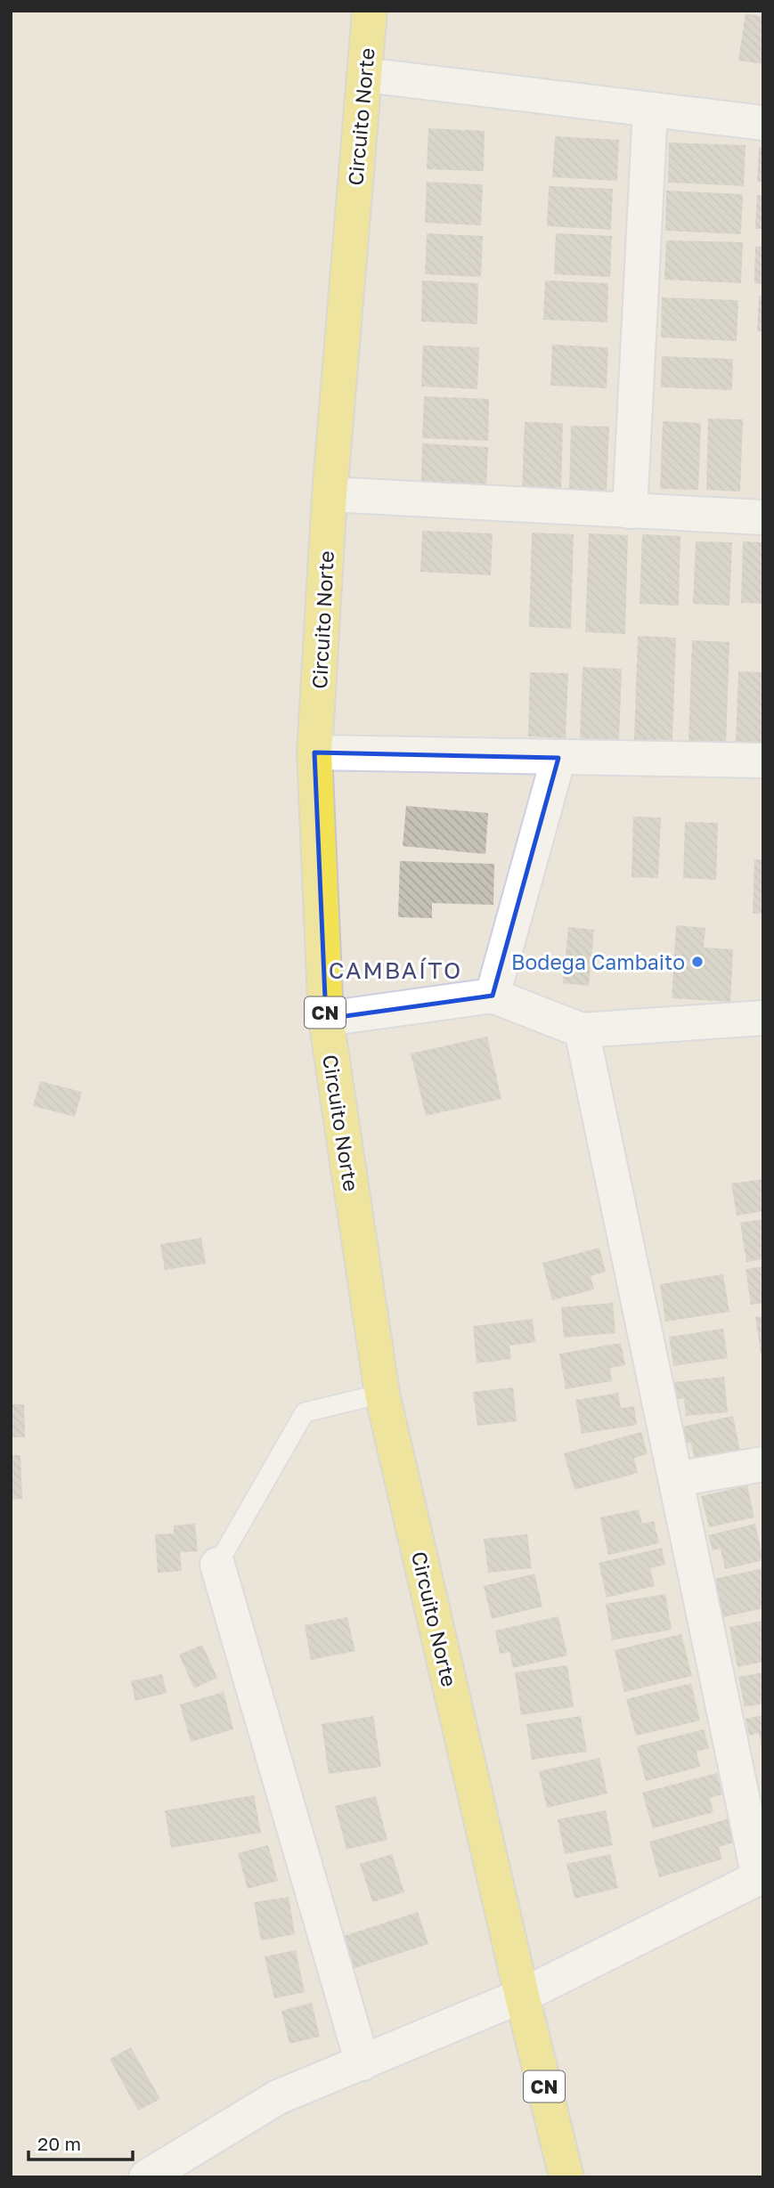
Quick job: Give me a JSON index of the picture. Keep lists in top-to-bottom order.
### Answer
{
  "streets": {
    "main road": ["Circuito Norte", "CN"]
  },
  "districts": ["CAMBAÍTO"],
  "places": ["Bodega Cambaito"],
  "scale_bar": "20 m"
}
